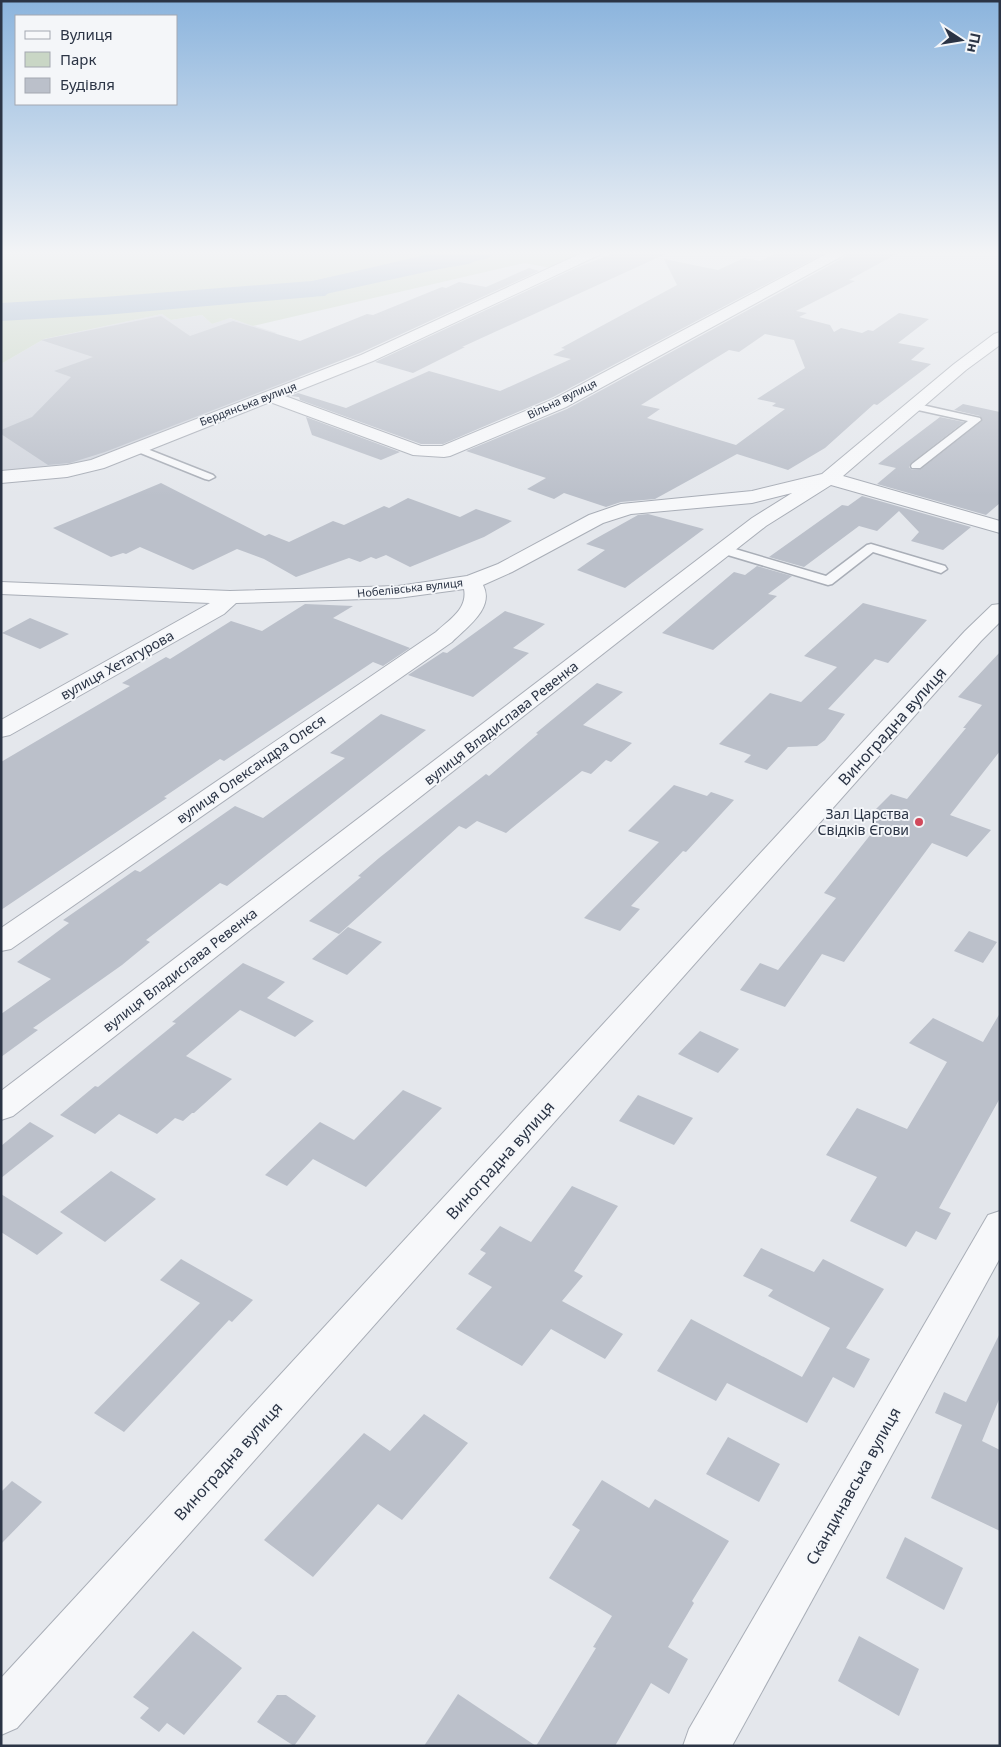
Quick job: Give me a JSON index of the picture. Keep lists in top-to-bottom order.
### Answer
{
  "streets": {
    "street": [
      "Вільна вулиця",
      "Бердянська вулиця",
      "Нобелівська вулиця",
      "вулиця Хетагурова",
      "вулиця Владислава Ревенка",
      "Виноградна вулиця",
      "вулиця Олександра Олеся",
      "Скандинавська вулиця"
    ]
  },
  "crossings": [
    ["Вільна вулиця", "Бердянська вулиця"],
    ["Нобелівська вулиця", "вулиця Хетагурова"],
    ["Нобелівська вулиця", "вулиця Владислава Ревенка"],
    ["Нобелівська вулиця", "вулиця Олександра Олеся"]
  ],
  "places": ["Зал Царства Свідків Єгови"],
  "legend": ["Вулиця", "Парк", "Будівля"],
  "north": "right"
}
